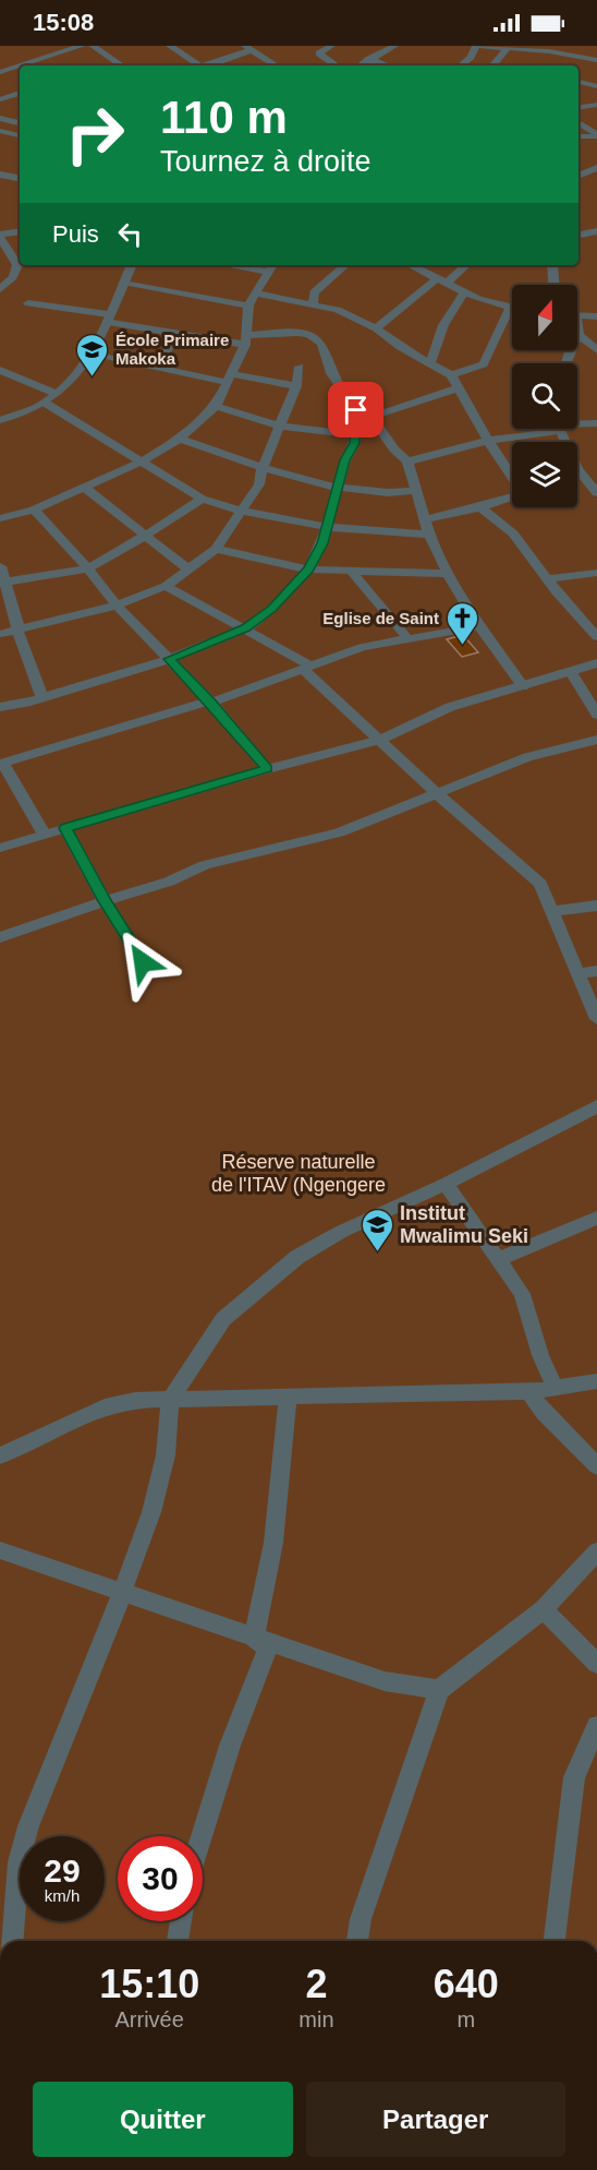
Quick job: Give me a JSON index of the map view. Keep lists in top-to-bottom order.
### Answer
{
  "parks": ["Réserve naturelle de l'ITAV (Ngengere"],
  "places": {
    "school or university": ["École Primaire Makoka", "Institut Mwalimu Seki"],
    "church": ["Eglise de Saint"]
  },
  "north": "top",
  "page": {
    "status": "15:08",
    "turn": ["110 m", "Tournez à droite"],
    "then": "Puis",
    "speed": "29 km/h",
    "limit": "30",
    "eta": [
      "15:10",
      "Arrivée",
      "2",
      "min",
      "640",
      "m"
    ],
    "buttons": ["Quitter", "Partager"]
  }
}
